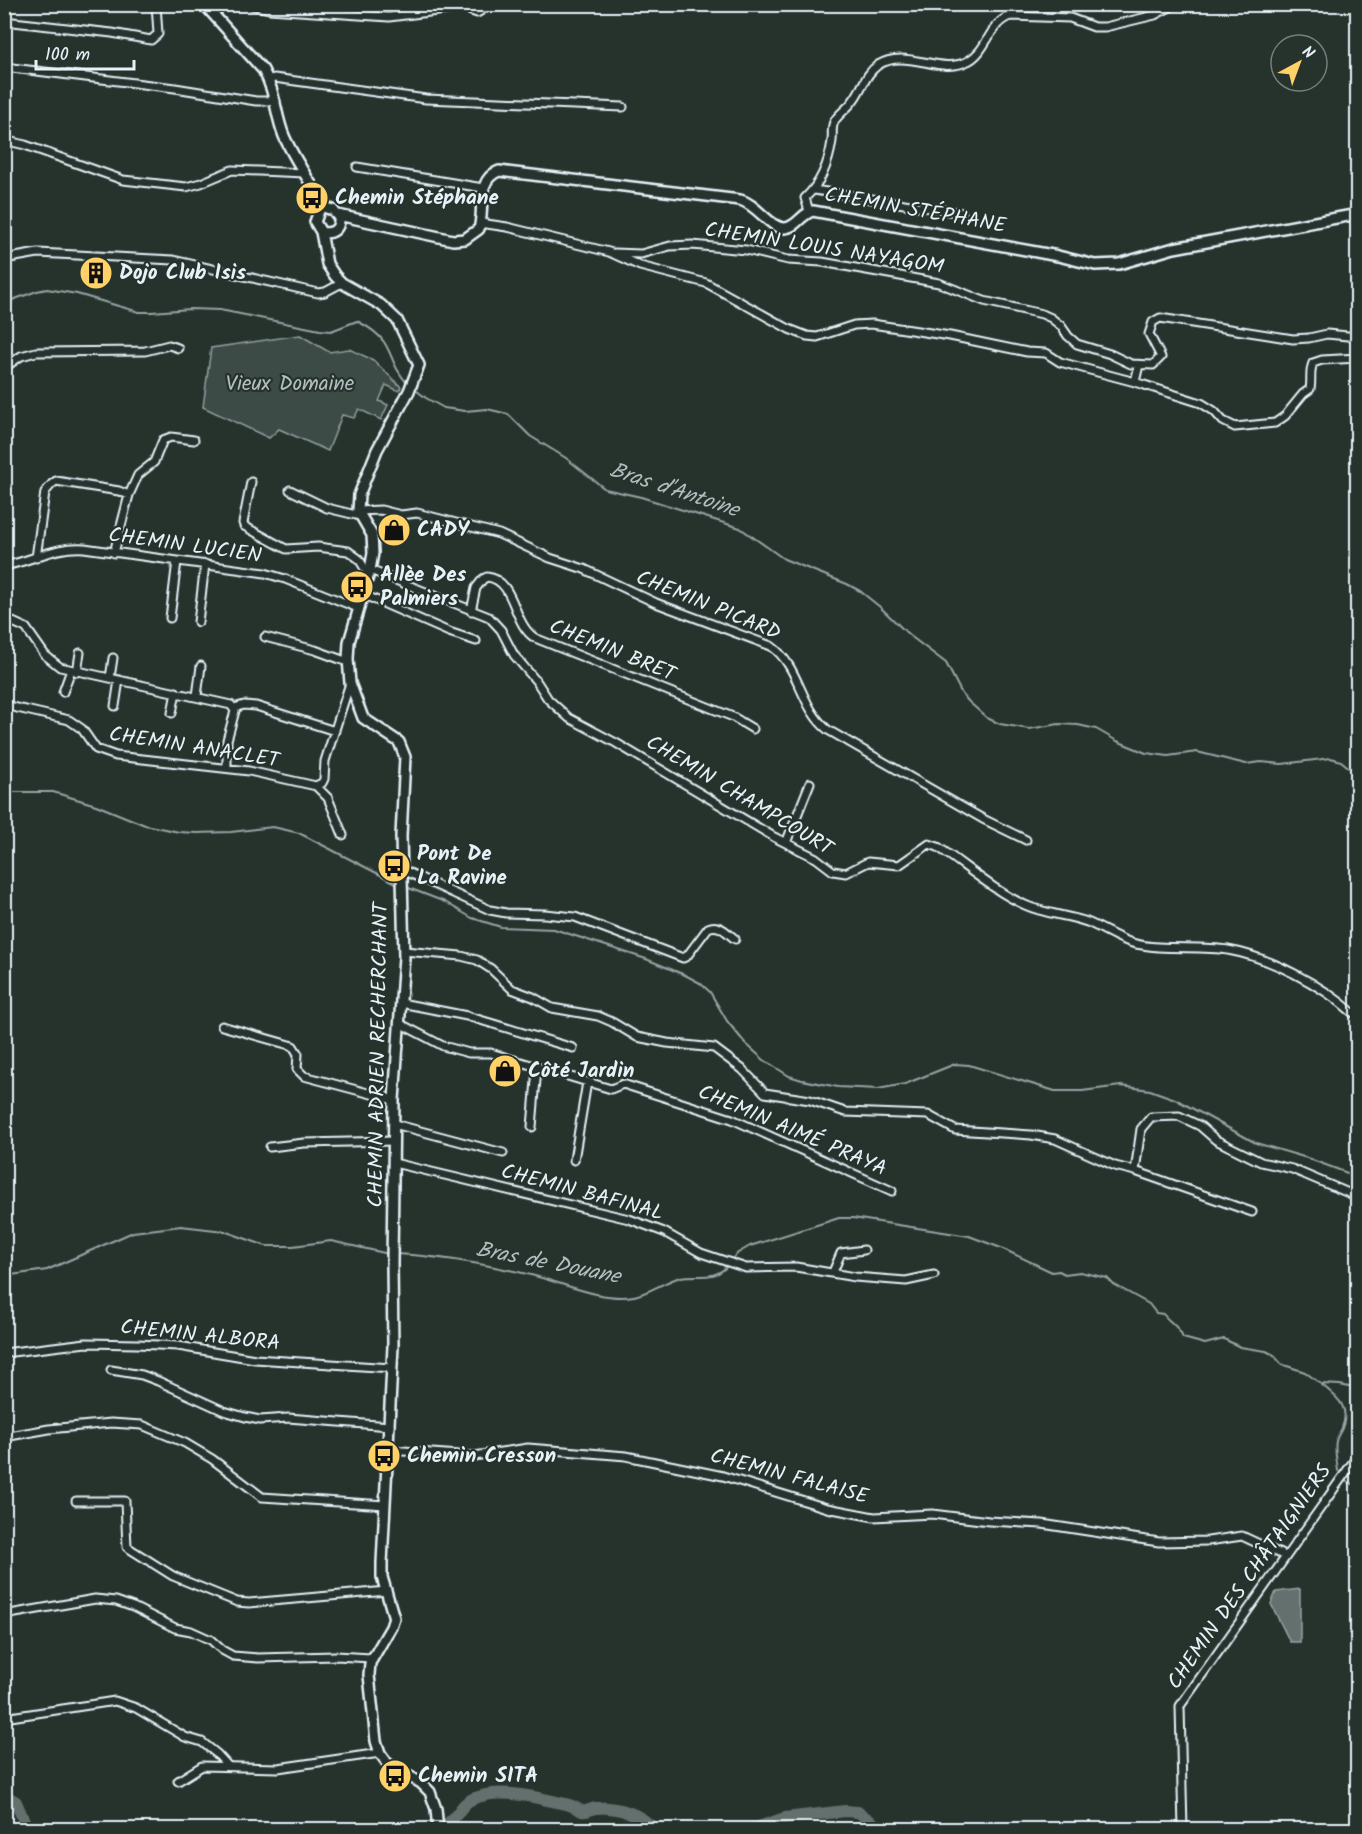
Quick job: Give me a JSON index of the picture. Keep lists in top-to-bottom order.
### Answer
{
  "streets": {
    "main road": ["CHEMIN STÉPHANE", "CHEMIN ADRIEN RECHERCHANT"],
    "street": [
      "CHEMIN LOUIS NAYAGOM",
      "CHEMIN LUCIEN",
      "CHEMIN PICARD",
      "CHEMIN BRET",
      "CHEMIN ANACLET",
      "CHEMIN CHAMPCOURT",
      "CHEMIN AIMÉ PRAYA",
      "CHEMIN BAFINAL",
      "CHEMIN ALBORA",
      "CHEMIN FALAISE",
      "CHEMIN DES CHÂTAIGNIERS"
    ]
  },
  "crossings": [
    ["CHEMIN LUCIEN", "CHEMIN ADRIEN RECHERCHANT"],
    ["CHEMIN PICARD", "CHEMIN ADRIEN RECHERCHANT"],
    ["CHEMIN BRET", "CHEMIN CHAMPCOURT"],
    ["CHEMIN CHAMPCOURT", "CHEMIN ADRIEN RECHERCHANT"],
    ["CHEMIN ADRIEN RECHERCHANT", "CHEMIN AIMÉ PRAYA"],
    ["CHEMIN ADRIEN RECHERCHANT", "CHEMIN BAFINAL"],
    ["CHEMIN ADRIEN RECHERCHANT", "CHEMIN ALBORA"],
    ["CHEMIN ADRIEN RECHERCHANT", "CHEMIN FALAISE"],
    ["CHEMIN FALAISE", "CHEMIN DES CHÂTAIGNIERS"]
  ],
  "water": ["Bras d'Antoine", "Bras de Douane"],
  "parks": ["Vieux Domaine"],
  "places": {
    "bus stop": [
      "Chemin Stéphane",
      "Allèe Des Palmiers",
      "Pont De La Ravine",
      "Chemin Cresson",
      "Chemin SITA"
    ],
    "building": ["Dojo Club Isis"],
    "shop": ["CADY", "Côté Jardin"]
  },
  "scale_bar": "100 m",
  "north": "top right"
}
